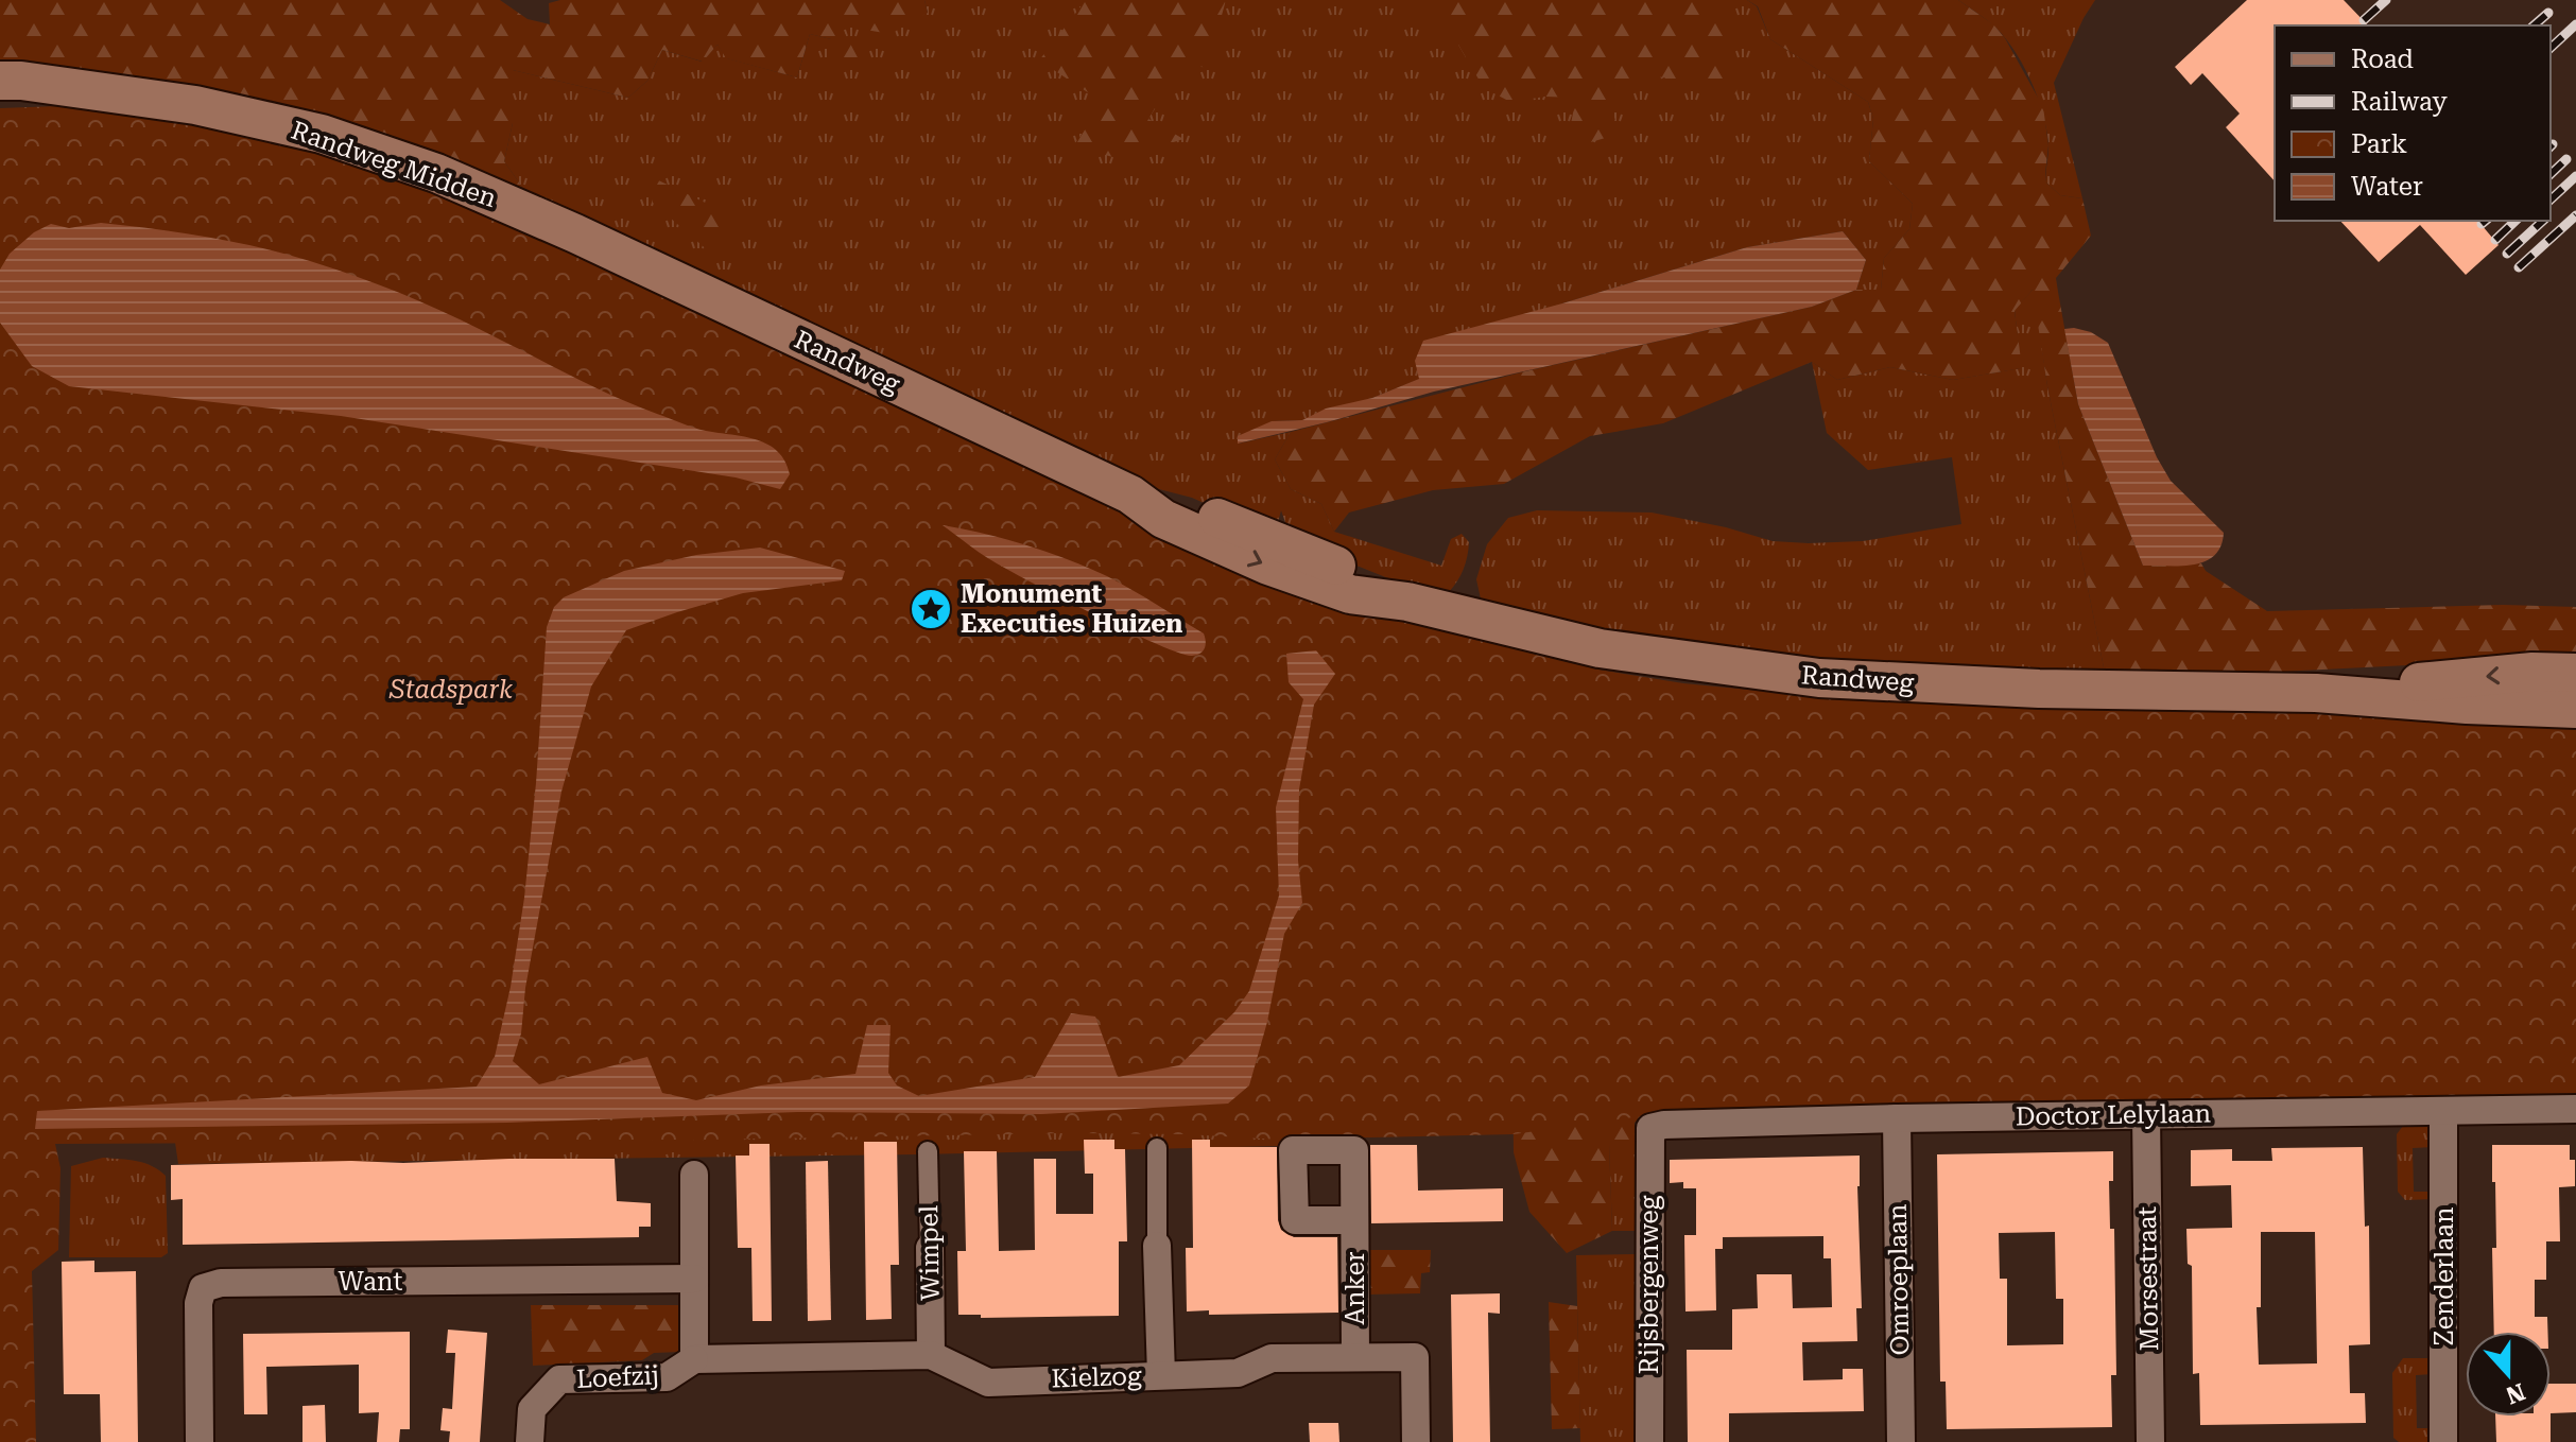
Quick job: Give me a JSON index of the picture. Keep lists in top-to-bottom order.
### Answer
{
  "streets": {
    "main road": ["Randweg Midden", "Randweg"],
    "street": [
      "Doctor Lelylaan",
      "Wimpel",
      "Zenderlaan",
      "Morsestraat",
      "Omroeplaan",
      "Want",
      "Rijsbergenweg",
      "Anker",
      "Loefzij",
      "Kielzog"
    ]
  },
  "crossings": [
    ["Randweg Midden", "Randweg"],
    ["Doctor Lelylaan", "Zenderlaan"],
    ["Doctor Lelylaan", "Morsestraat"],
    ["Doctor Lelylaan", "Omroeplaan"],
    ["Doctor Lelylaan", "Rijsbergenweg"],
    ["Wimpel", "Kielzog"],
    ["Anker", "Kielzog"],
    ["Loefzij", "Kielzog"]
  ],
  "parks": ["Stadspark"],
  "places": {
    "place": ["Monument Executies Huizen"]
  },
  "legend": [
    "Road",
    "Railway",
    "Park",
    "Water"
  ],
  "north": "bottom"
}
